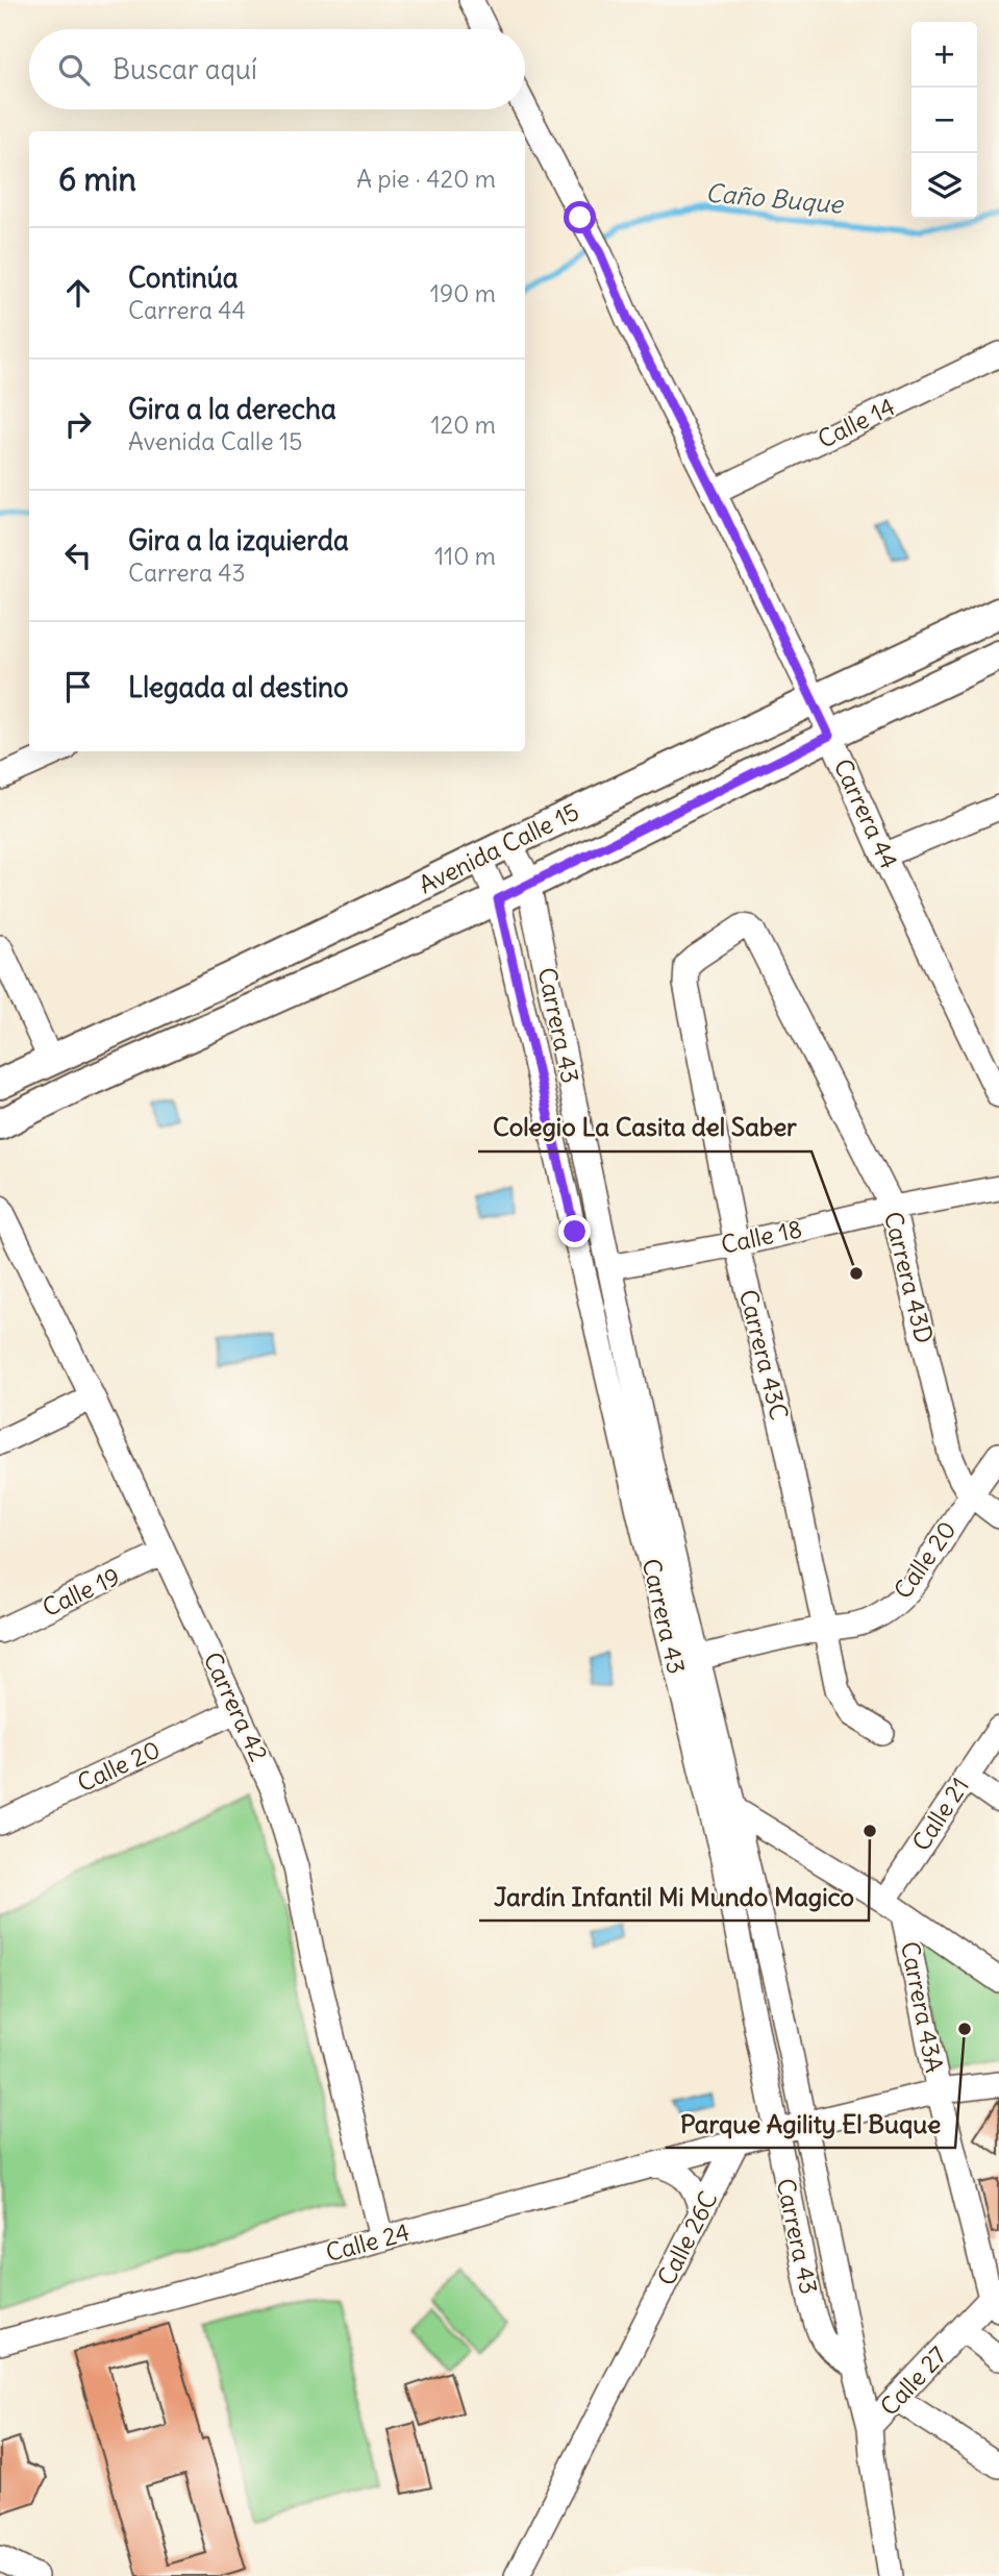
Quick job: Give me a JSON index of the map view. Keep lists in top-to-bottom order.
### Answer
{
  "streets": {
    "main road": ["Avenida Calle 15"],
    "street": [
      "Calle 14",
      "Carrera 44",
      "Carrera 43",
      "Calle 18",
      "Carrera 43D",
      "Carrera 43C",
      "Calle 20",
      "Calle 19",
      "Carrera 42",
      "Calle 21",
      "Carrera 43A",
      "Calle 26C",
      "Calle 24",
      "Calle 27"
    ]
  },
  "crossings": [
    ["Calle 14", "Carrera 44"],
    ["Carrera 44", "Avenida Calle 15"],
    ["Avenida Calle 15", "Carrera 43"],
    ["Carrera 43", "Calle 18"],
    ["Carrera 43", "Calle 20"],
    ["Carrera 43", "Calle 27"],
    ["Calle 18", "Carrera 43D"],
    ["Calle 18", "Carrera 43C"],
    ["Carrera 43D", "Carrera 43C"],
    ["Carrera 43D", "Calle 20"],
    ["Carrera 43C", "Calle 20"],
    ["Calle 20", "Carrera 42"],
    ["Calle 19", "Carrera 42"],
    ["Carrera 42", "Calle 24"],
    ["Calle 21", "Carrera 43A"],
    ["Carrera 43A", "Calle 27"],
    ["Calle 26C", "Calle 24"]
  ],
  "water": ["Caño Buque"],
  "places": ["Colegio La Casita del Saber", "Jardín Infantil Mi Mundo Magico", "Parque Agility El Buque"],
  "page": {
    "map_buttons": ["+", "−"],
    "search": "Buscar aquí",
    "heading": ["6 min", "A pie · 420 m"],
    "list": [
      ["Continúa", "Carrera 44", "190 m"],
      ["Gira a la derecha", "Avenida Calle 15", "120 m"],
      ["Gira a la izquierda", "Carrera 43", "110 m"],
      "Llegada al destino"
    ]
  }
}
